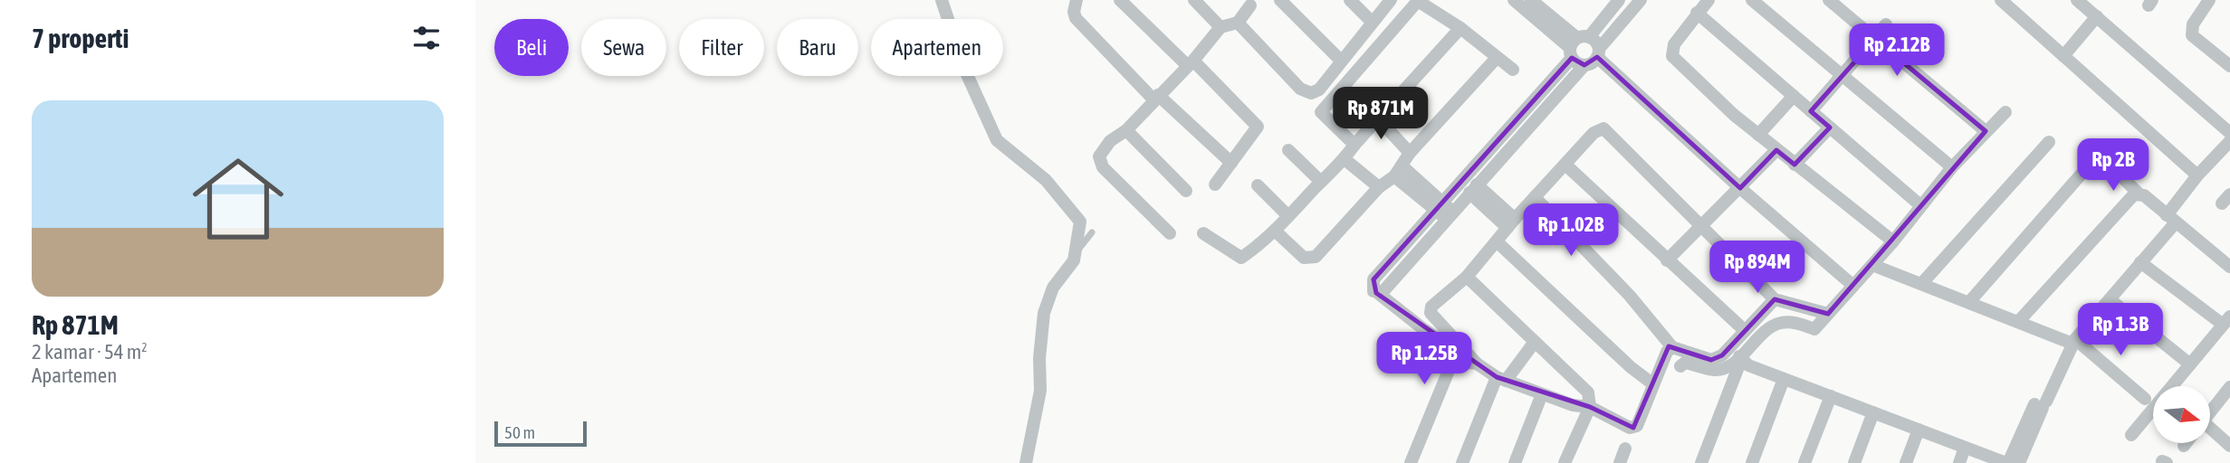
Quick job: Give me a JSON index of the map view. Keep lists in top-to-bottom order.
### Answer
{
  "scale_bar": "50 m",
  "north": "right",
  "page": {
    "heading": "7 properti",
    "chip": [
      "Beli",
      "Sewa",
      "Filter",
      "Baru",
      "Apartemen"
    ],
    "price": [
      "Rp 2.12B",
      "Rp 871M",
      "Rp 2B",
      "Rp 1.02B",
      "Rp 894M",
      "Rp 1.3B",
      "Rp 1.25B"
    ],
    "list": [
      {
        "name": "Rp 871M",
        "note": "2 kamar · 54 m² · Apartemen"
      }
    ],
    "scale": "50 m"
  }
}
